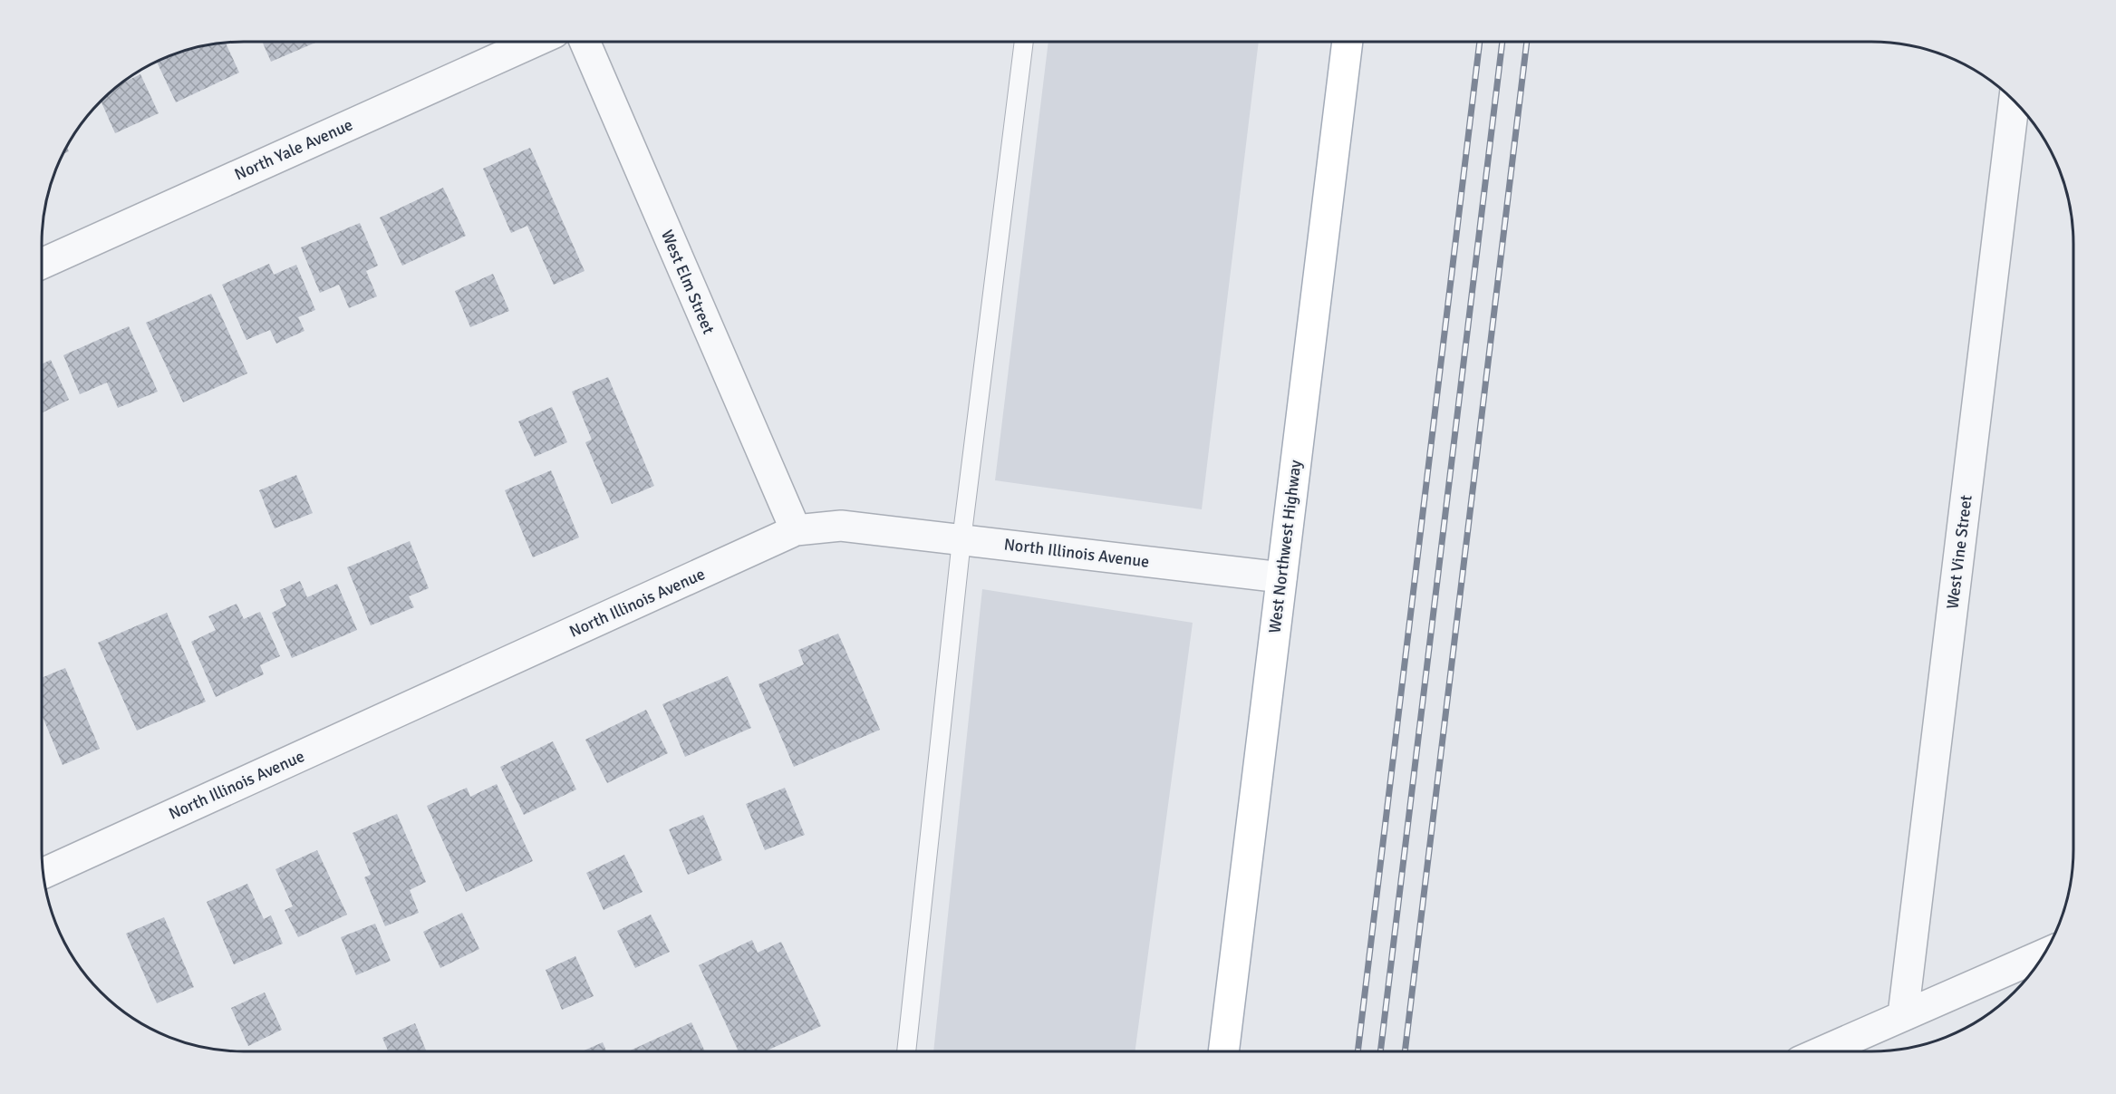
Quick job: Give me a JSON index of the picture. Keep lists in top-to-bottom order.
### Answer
{
  "streets": {
    "main road": ["West Northwest Highway"],
    "street": [
      "North Yale Avenue",
      "West Elm Street",
      "West Vine Street",
      "North Illinois Avenue"
    ]
  },
  "crossings": [
    ["West Elm Street", "North Illinois Avenue"],
    ["West Northwest Highway", "North Illinois Avenue"]
  ]
}
